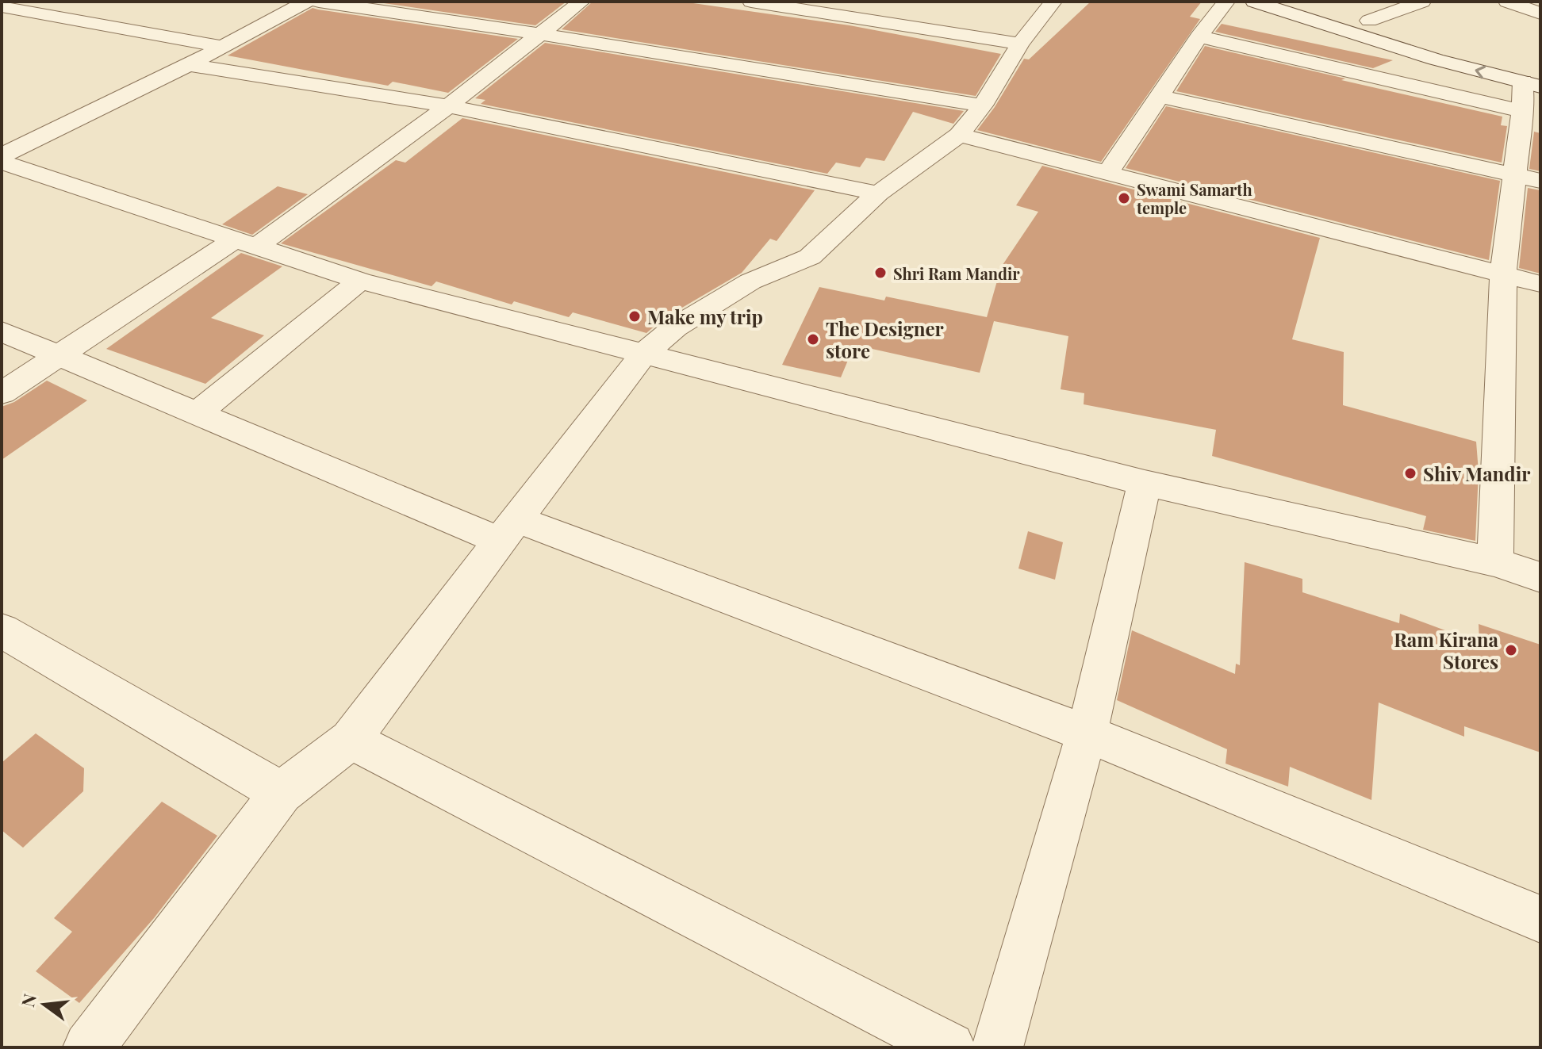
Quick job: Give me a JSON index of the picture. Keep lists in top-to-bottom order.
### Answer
{
  "places": [
    "Swami Samarth temple",
    "Shri Ram Mandir",
    "Make my trip",
    "The Designer store",
    "Shiv Mandir",
    "Ram Kirana Stores"
  ],
  "north": "left"
}
